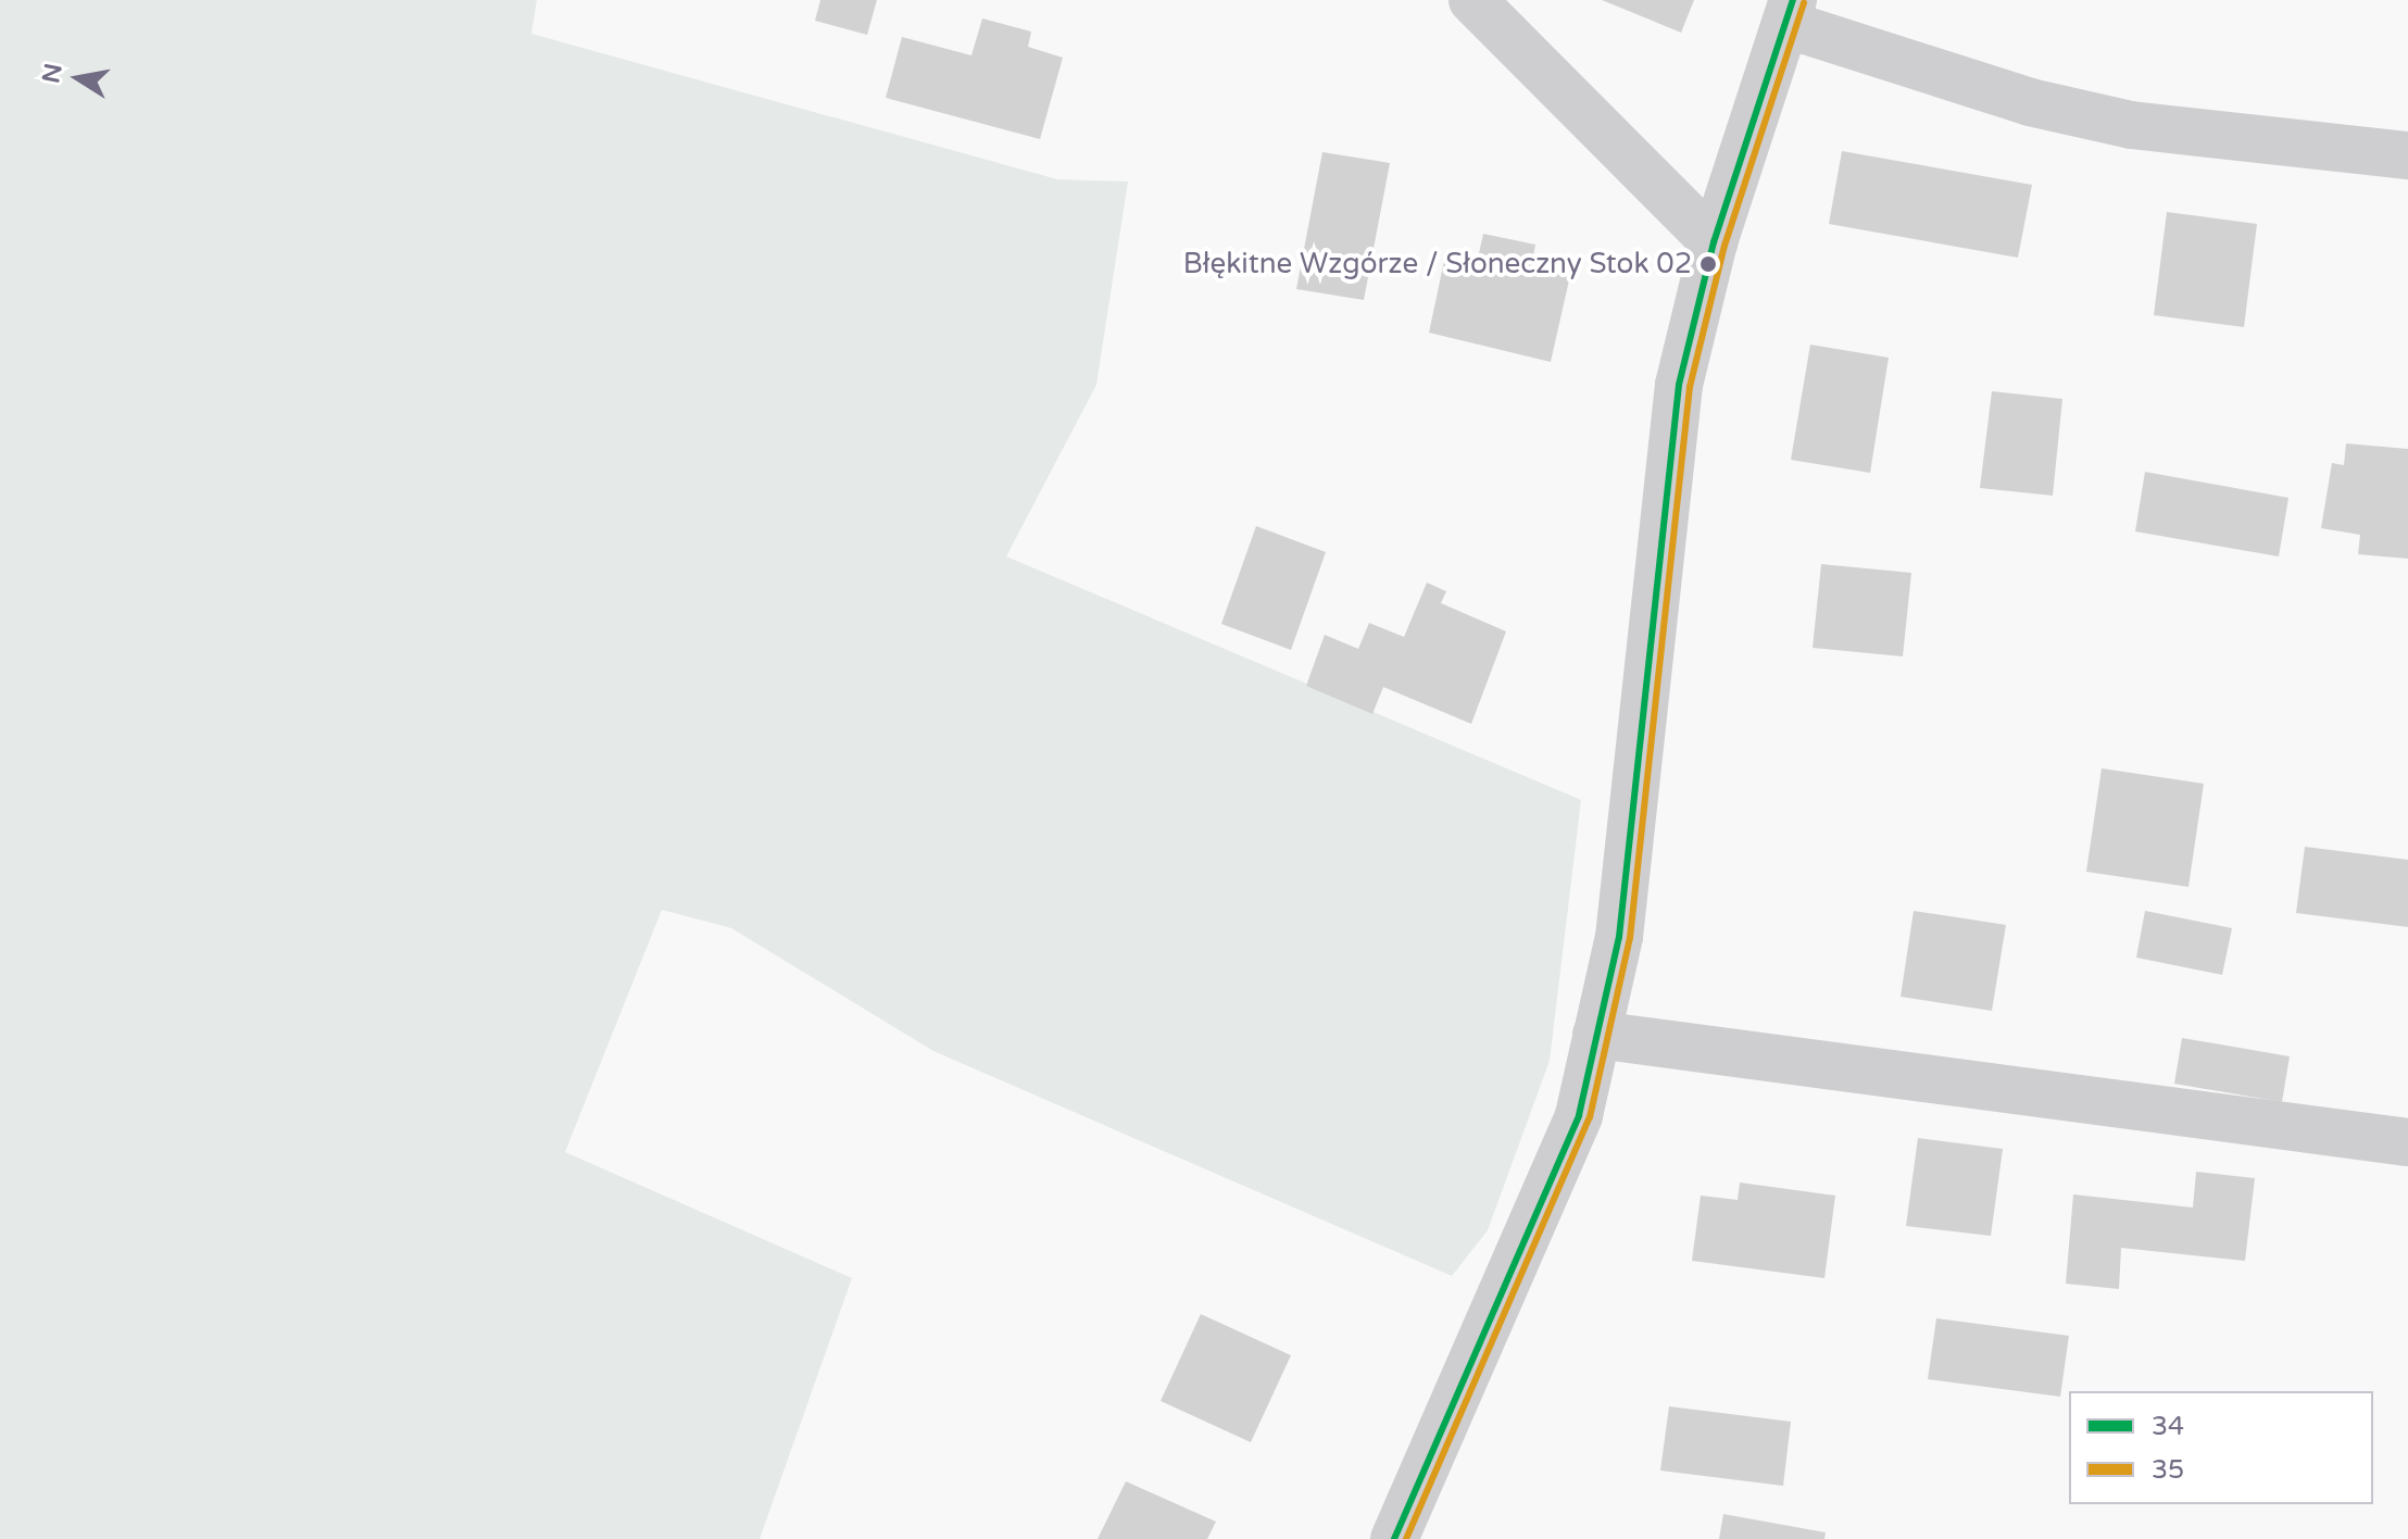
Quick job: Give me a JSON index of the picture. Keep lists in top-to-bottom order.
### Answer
{
  "places": ["Błękitne Wzgórze / Słoneczny Stok 02"],
  "lines": ["transit line 34", "transit line 35"],
  "legend": ["34", "35"],
  "north": "left"
}
